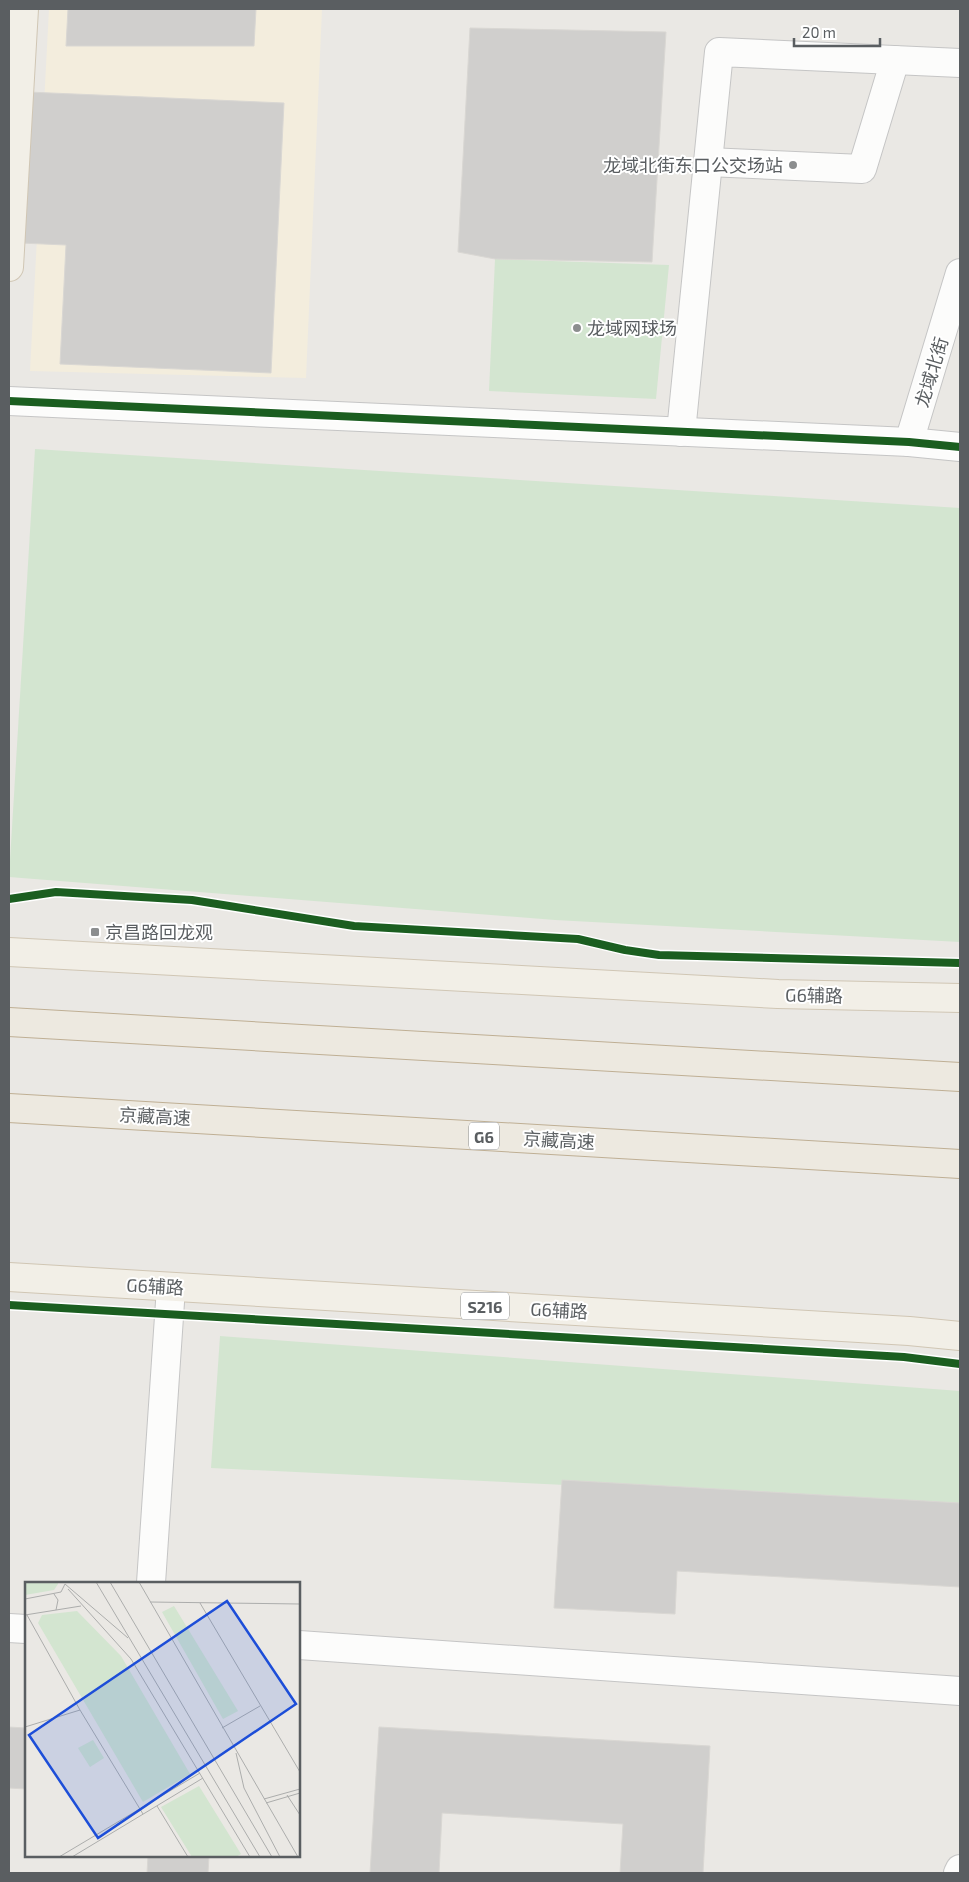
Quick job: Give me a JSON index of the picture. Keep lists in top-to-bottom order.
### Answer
{
  "streets": {
    "highway": ["京藏高速", "G6"],
    "main road": ["G6辅路", "S216"],
    "street": ["龙域北街"]
  },
  "places": {
    "other": ["龙域北街东口公交场站", "龙域网球场"],
    "transit": ["京昌路回龙观"]
  },
  "scale_bar": "20 m"
}
